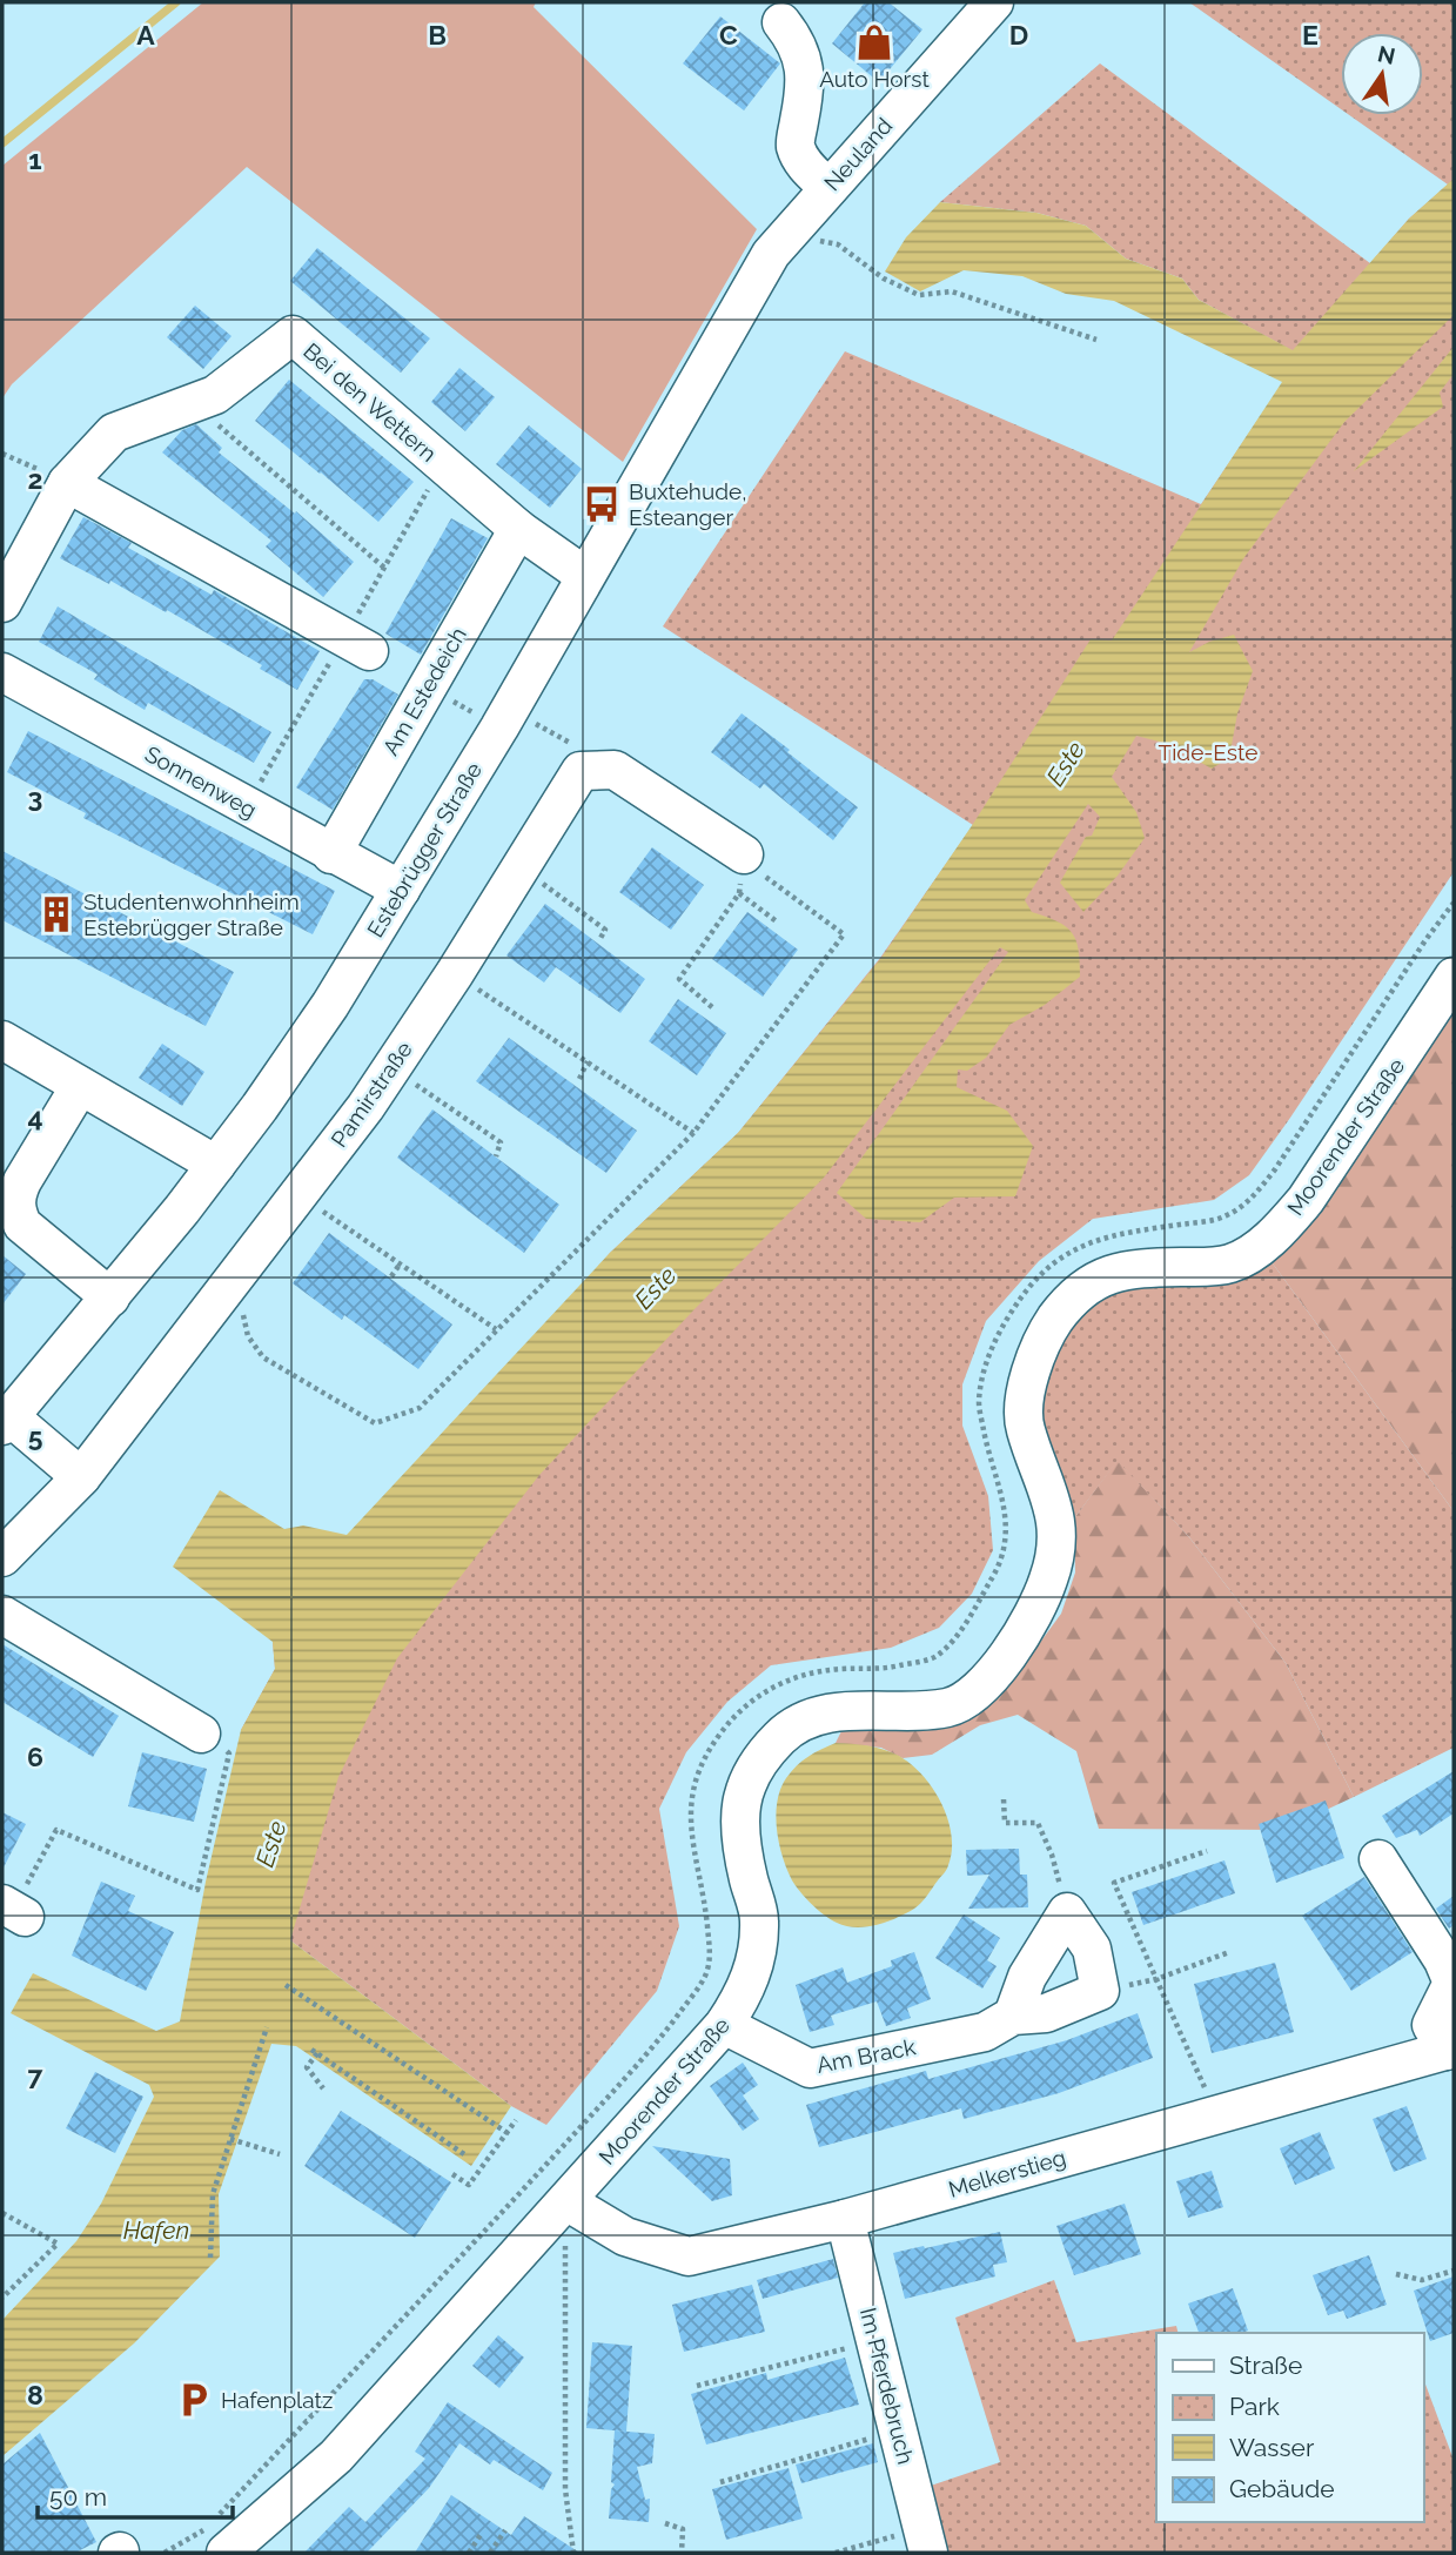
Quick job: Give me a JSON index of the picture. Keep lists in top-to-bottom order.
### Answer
{
  "streets": {
    "street": [
      "Neuland",
      "Bei den Wettern",
      "Am Estedeich",
      "Sonnenweg",
      "Estebrügger Straße",
      "Pamirstraße",
      "Moorender Straße",
      "Am Brack",
      "Melkerstieg",
      "Im Pferdebruch"
    ]
  },
  "crossings": [
    ["Neuland", "Estebrügger Straße"],
    ["Bei den Wettern", "Am Estedeich"],
    ["Bei den Wettern", "Estebrügger Straße"],
    ["Am Estedeich", "Sonnenweg"],
    ["Sonnenweg", "Estebrügger Straße"],
    ["Moorender Straße", "Am Brack"],
    ["Moorender Straße", "Melkerstieg"],
    ["Melkerstieg", "Im Pferdebruch"]
  ],
  "water": ["Este", "Hafen"],
  "parks": ["Tide-Este"],
  "places": {
    "shop": ["Auto Horst"],
    "bus stop": ["Buxtehude, Esteanger"],
    "building": ["Studentenwohnheim Estebrügger Straße"],
    "parking": ["Hafenplatz"]
  },
  "legend": [
    "Straße",
    "Park",
    "Wasser",
    "Gebäude"
  ],
  "scale_bar": "50 m",
  "north": "top",
  "grid": {
    "columns": [
      "A",
      "B",
      "C",
      "D",
      "E"
    ],
    "rows": [
      "1",
      "2",
      "3",
      "4",
      "5",
      "6",
      "7",
      "8"
    ]
  }
}
